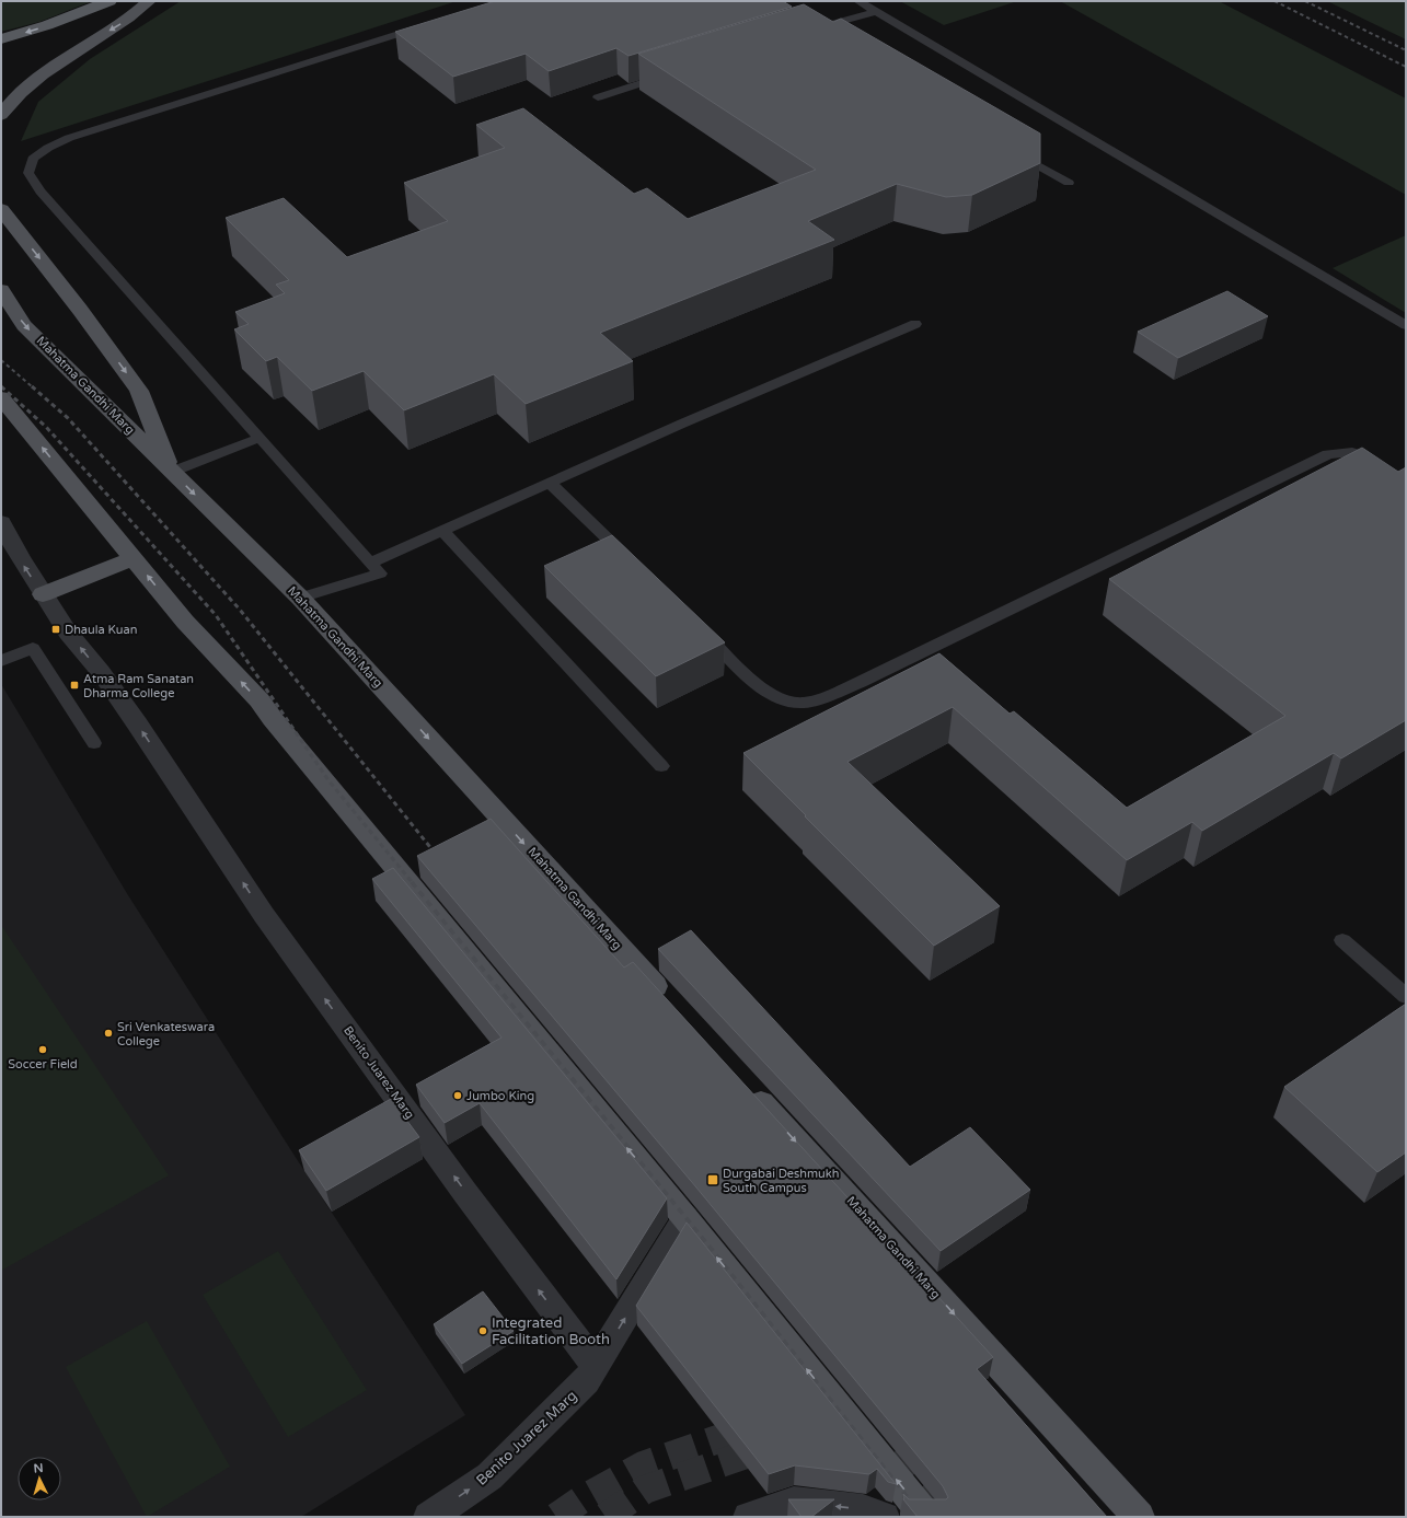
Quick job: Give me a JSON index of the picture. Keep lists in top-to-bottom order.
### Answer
{
  "streets": {
    "main road": ["Mahatma Gandhi Marg"],
    "street": ["Benito Juarez Marg"]
  },
  "one_way": ["Benito Juarez Marg"],
  "places": {
    "transit": ["Dhaula Kuan", "Atma Ram Sanatan Dharma College", "Durgabai Deshmukh South Campus"],
    "other": [
      "Sri Venkateswara College",
      "Soccer Field",
      "Jumbo King",
      "Integrated Facilitation Booth"
    ]
  },
  "north": "top"
}
